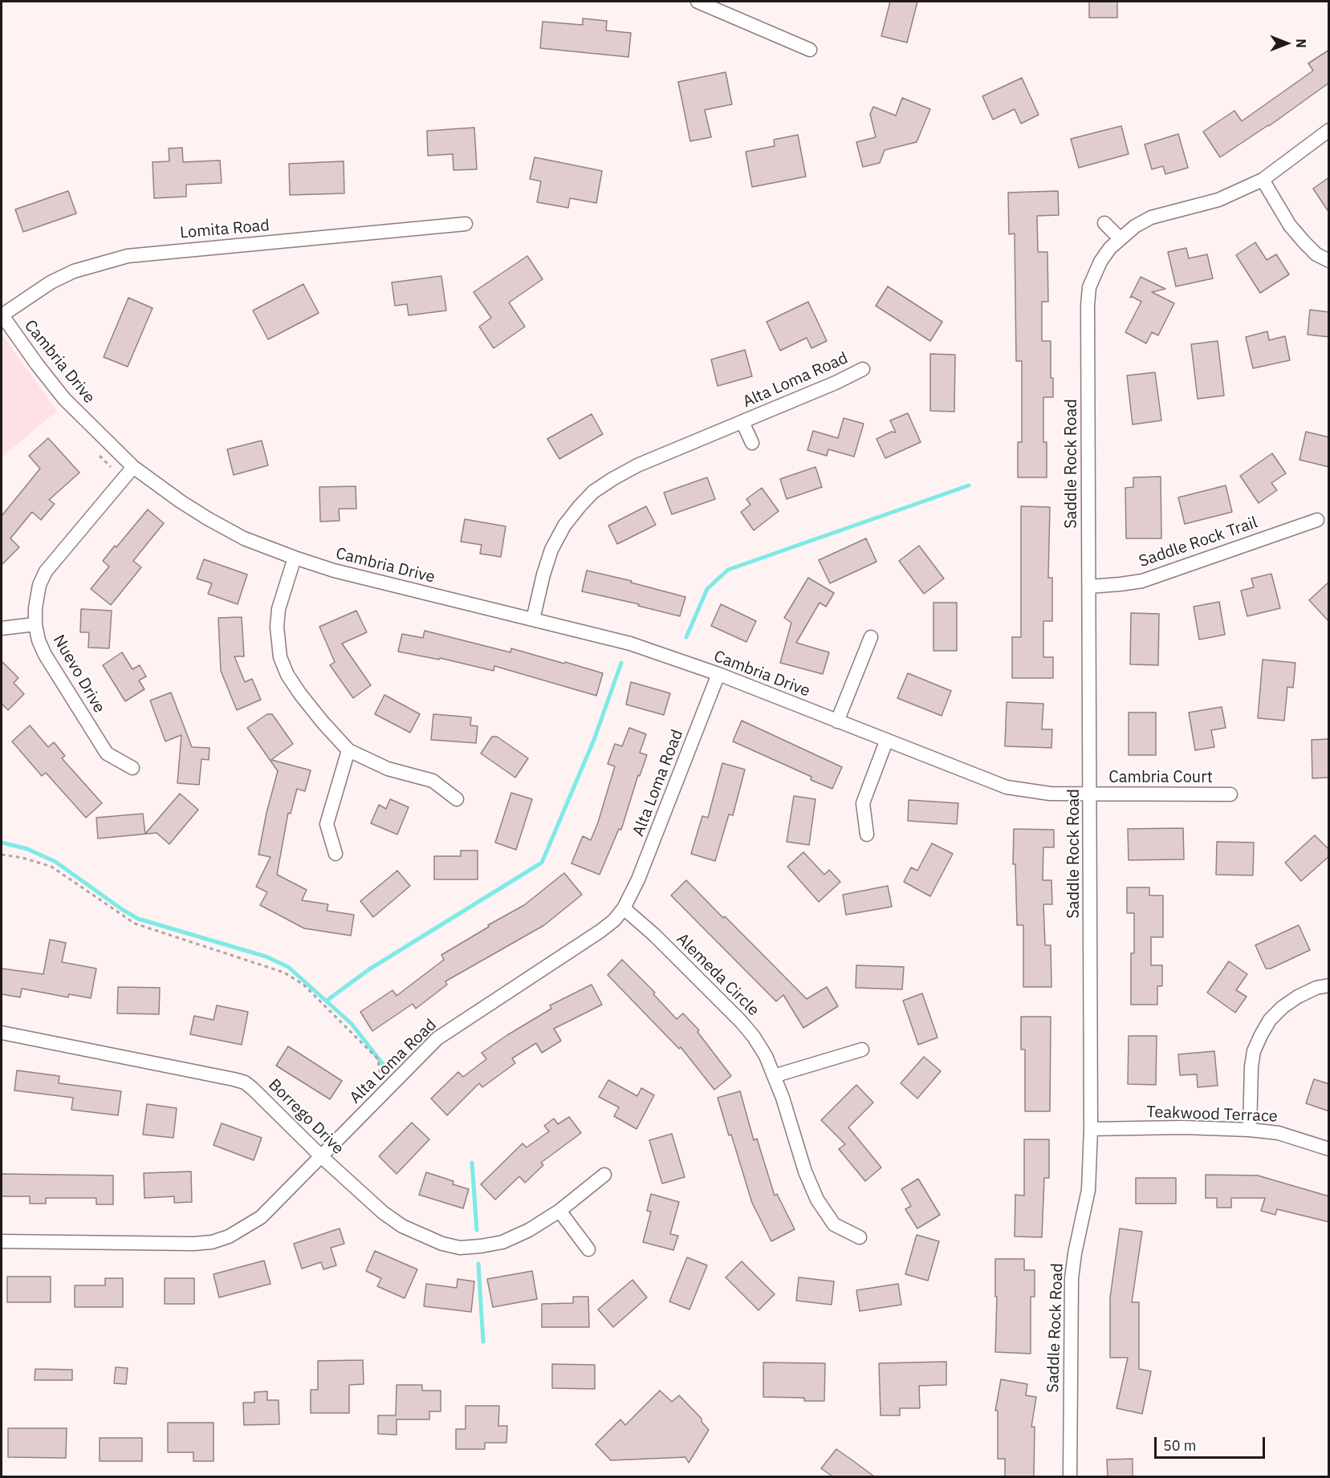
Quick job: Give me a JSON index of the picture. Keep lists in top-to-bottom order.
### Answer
{
  "streets": {
    "street": [
      "Lomita Road",
      "Cambria Drive",
      "Alta Loma Road",
      "Saddle Rock Road",
      "Saddle Rock Trail",
      "Nuevo Drive",
      "Cambria Court",
      "Alemeda Circle",
      "Teakwood Terrace",
      "Borrego Drive"
    ]
  },
  "crossings": [
    ["Lomita Road", "Cambria Drive"],
    ["Cambria Drive", "Alta Loma Road"],
    ["Cambria Drive", "Saddle Rock Road"],
    ["Cambria Drive", "Nuevo Drive"],
    ["Cambria Drive", "Cambria Court"],
    ["Alta Loma Road", "Alemeda Circle"],
    ["Alta Loma Road", "Borrego Drive"],
    ["Saddle Rock Road", "Saddle Rock Trail"],
    ["Saddle Rock Road", "Cambria Court"],
    ["Saddle Rock Road", "Teakwood Terrace"]
  ],
  "scale_bar": "50 m",
  "north": "right"
}
